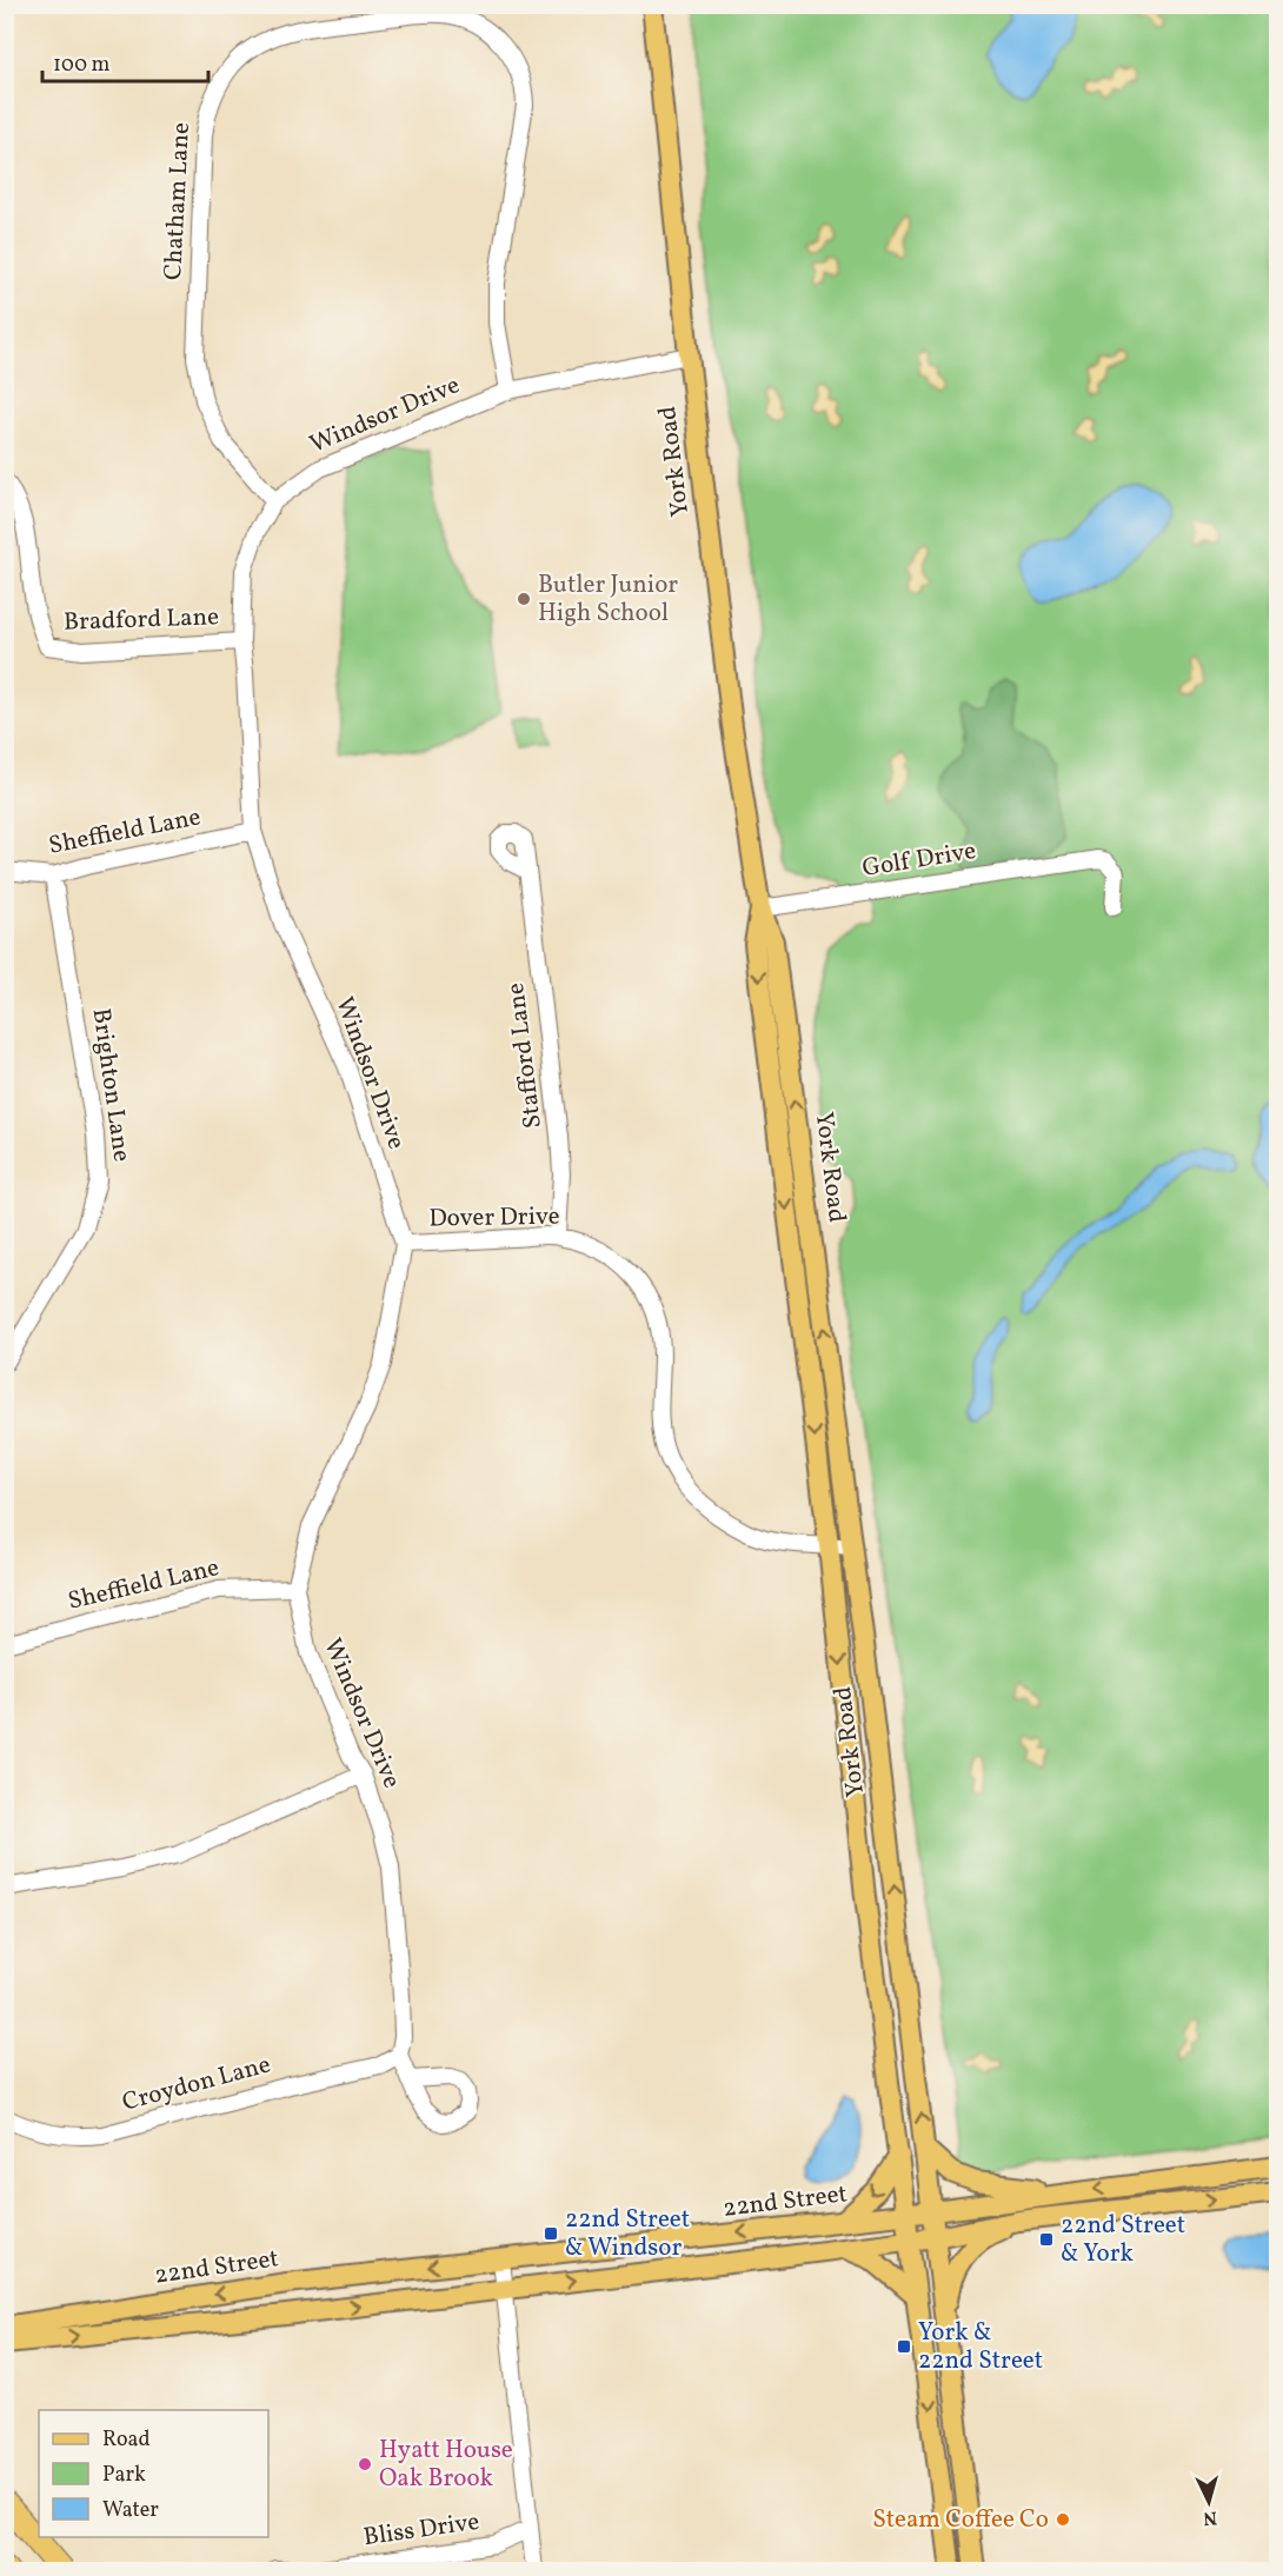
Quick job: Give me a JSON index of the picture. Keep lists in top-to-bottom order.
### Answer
{
  "streets": {
    "main road": ["York Road", "22nd Street"],
    "street": [
      "Chatham Lane",
      "Windsor Drive",
      "Bradford Lane",
      "Sheffield Lane",
      "Golf Drive",
      "Stafford Lane",
      "Brighton Lane",
      "Dover Drive",
      "Croydon Lane",
      "Bliss Drive"
    ]
  },
  "crossings": [
    ["Chatham Lane", "Windsor Drive"],
    ["Windsor Drive", "York Road"],
    ["Windsor Drive", "Bradford Lane"],
    ["Windsor Drive", "Sheffield Lane"],
    ["Windsor Drive", "Dover Drive"],
    ["Windsor Drive", "Croydon Lane"],
    ["York Road", "Golf Drive"],
    ["York Road", "Dover Drive"],
    ["York Road", "22nd Street"],
    ["Sheffield Lane", "Brighton Lane"],
    ["Stafford Lane", "Dover Drive"]
  ],
  "places": {
    "other": ["Butler Junior High School", "Hyatt House Oak Brook", "Steam Coffee Co"],
    "transit": ["22nd Street & Windsor", "22nd Street & York", "York & 22nd Street"]
  },
  "legend": ["Road", "Park", "Water"],
  "scale_bar": "100 m",
  "north": "bottom"
}
